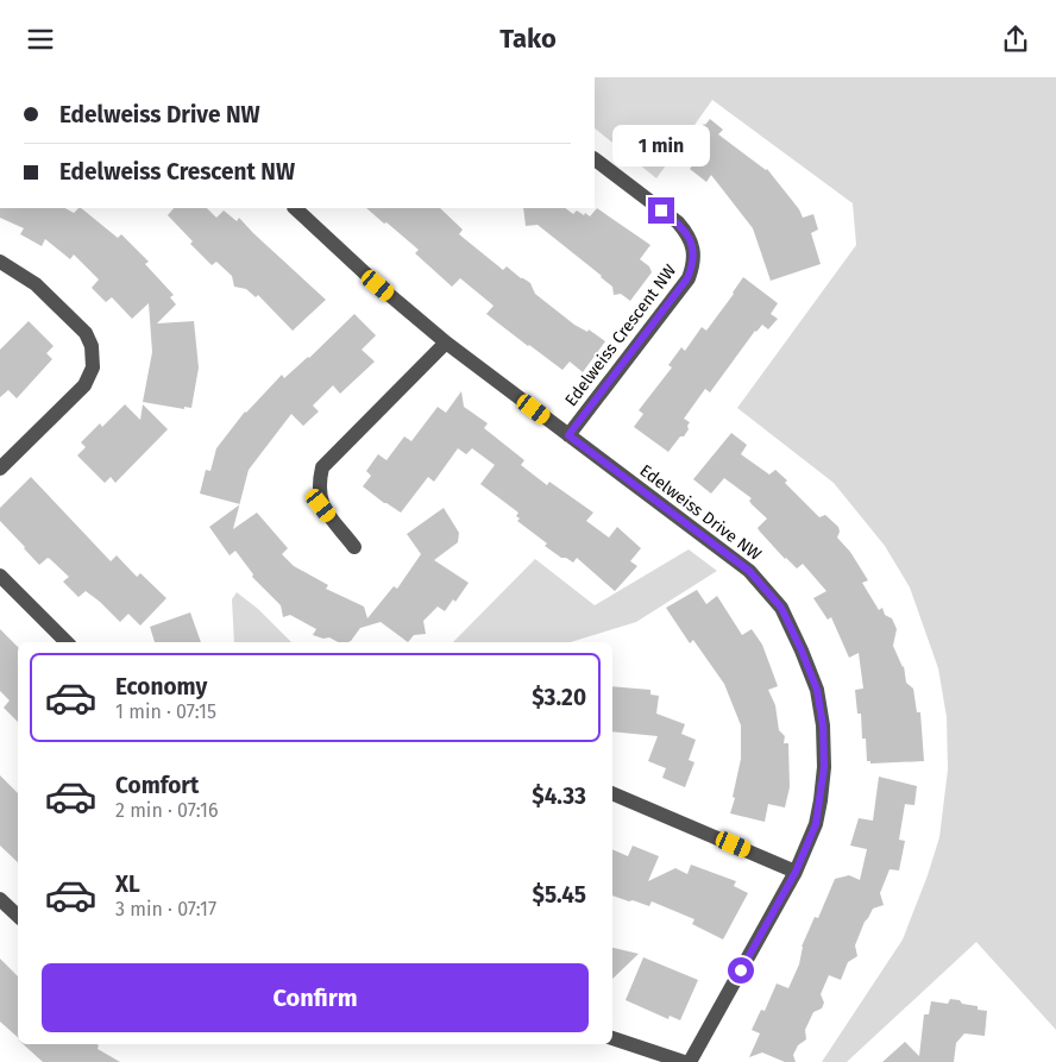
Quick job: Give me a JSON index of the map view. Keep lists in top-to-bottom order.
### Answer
{
  "streets": {
    "street": ["Edelweiss Crescent NW", "Edelweiss Drive NW"]
  },
  "crossings": [
    ["Edelweiss Crescent NW", "Edelweiss Drive NW"]
  ],
  "page": {
    "header": "Tako",
    "banner": ["Edelweiss Drive NW", "Edelweiss Crescent NW"],
    "bubble": "1 min",
    "list": [
      {
        "name": "Economy",
        "note": "1 min · 07:15",
        "value": "$3.20"
      },
      {
        "name": "Comfort",
        "note": "2 min · 07:16",
        "value": "$4.33"
      },
      {
        "name": "XL",
        "note": "3 min · 07:17",
        "value": "$5.45"
      }
    ],
    "buttons": "Confirm"
  }
}
